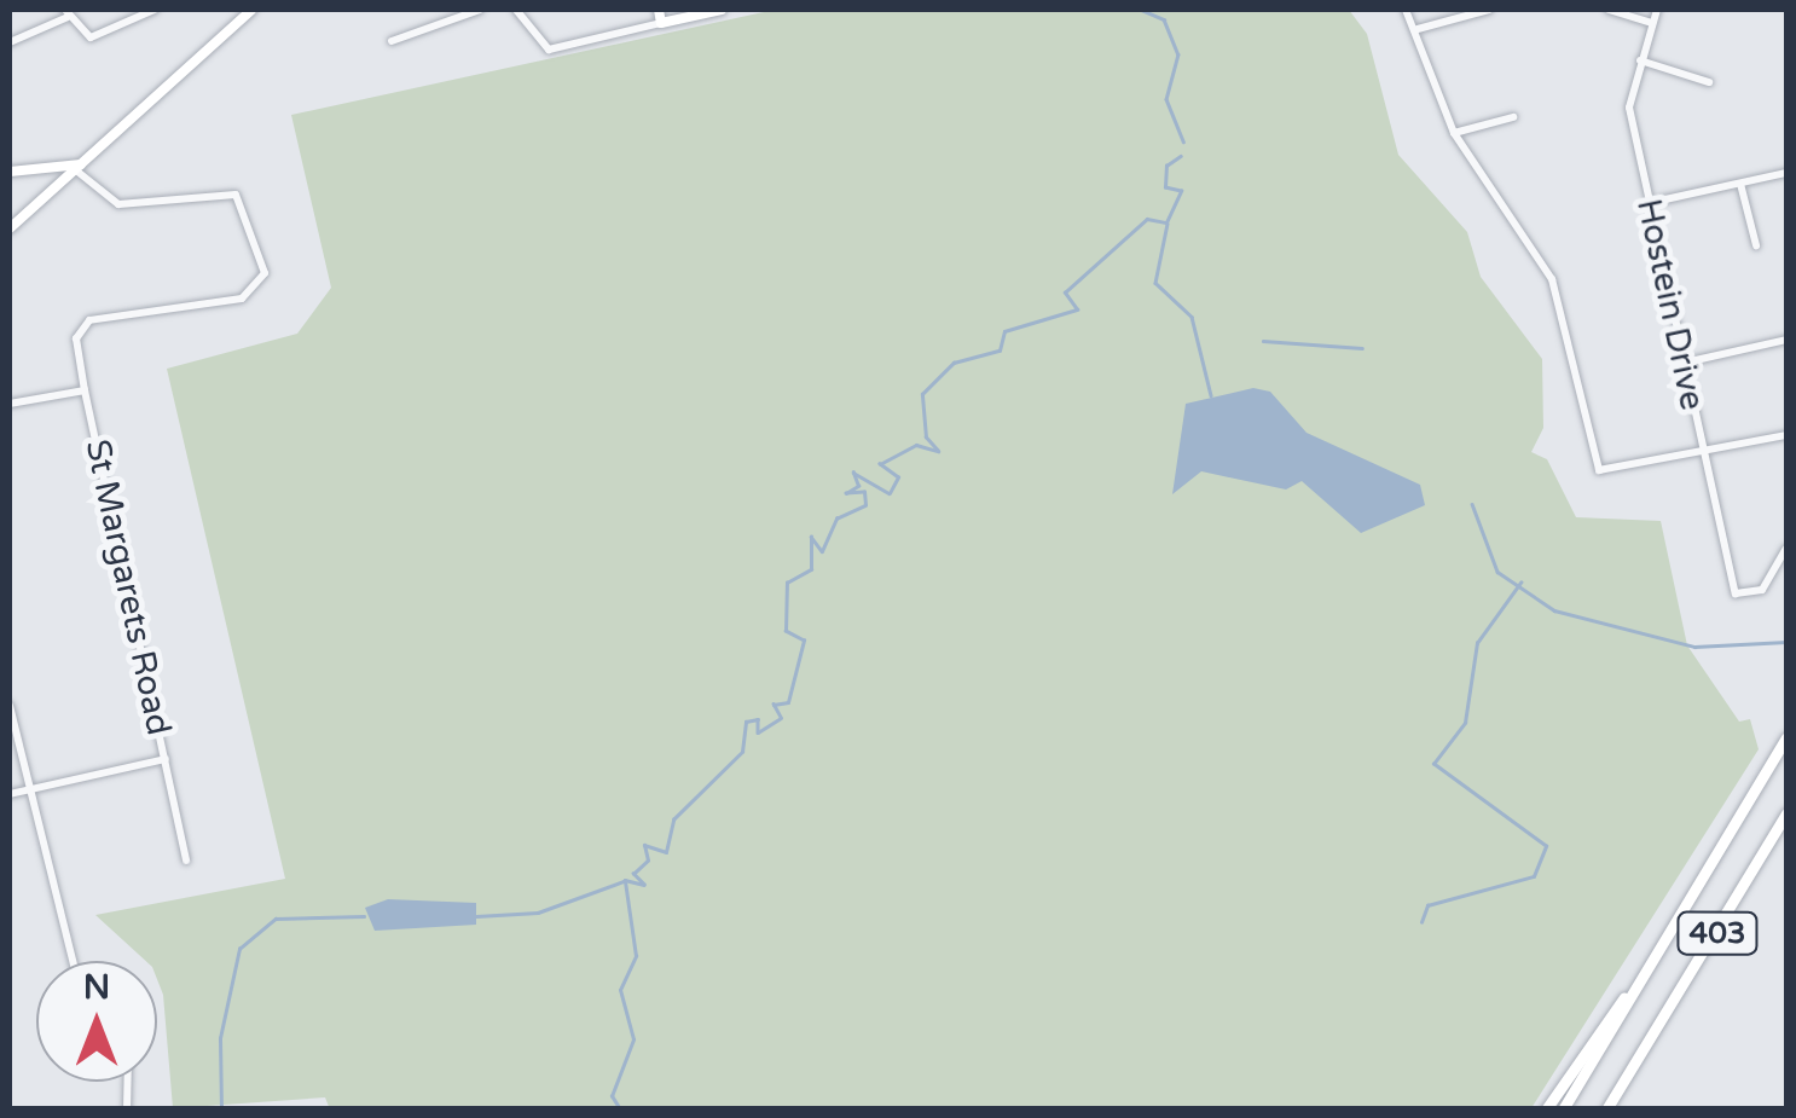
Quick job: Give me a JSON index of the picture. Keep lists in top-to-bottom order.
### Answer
{
  "streets": {
    "highway": ["403"],
    "street": ["Hostein Drive", "St Margarets Road"]
  },
  "north": "top"
}
